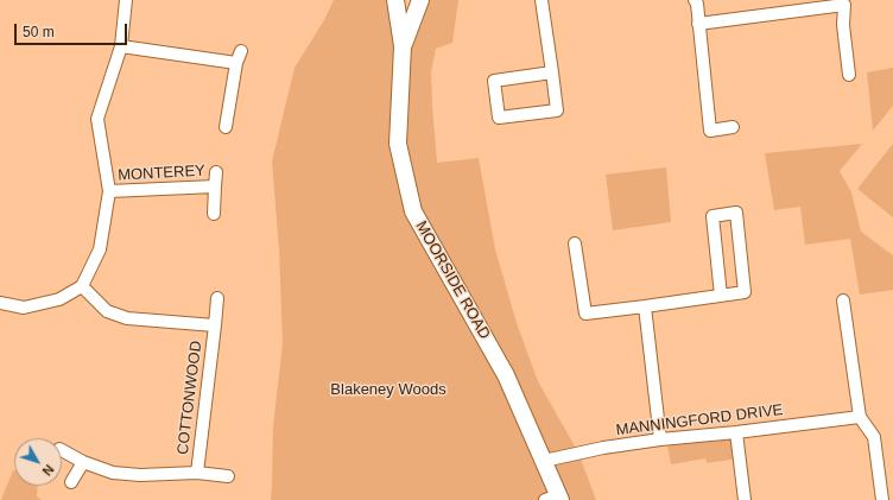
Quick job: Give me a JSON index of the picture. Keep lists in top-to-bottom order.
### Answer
{
  "streets": {
    "street": [
      "MONTEREY",
      "MOORSIDE ROAD",
      "COTTONWOOD",
      "MANNINGFORD DRIVE"
    ]
  },
  "crossings": [
    ["MOORSIDE ROAD", "MANNINGFORD DRIVE"]
  ],
  "parks": ["Blakeney Woods"],
  "scale_bar": "50 m",
  "north": "bottom right"
}
